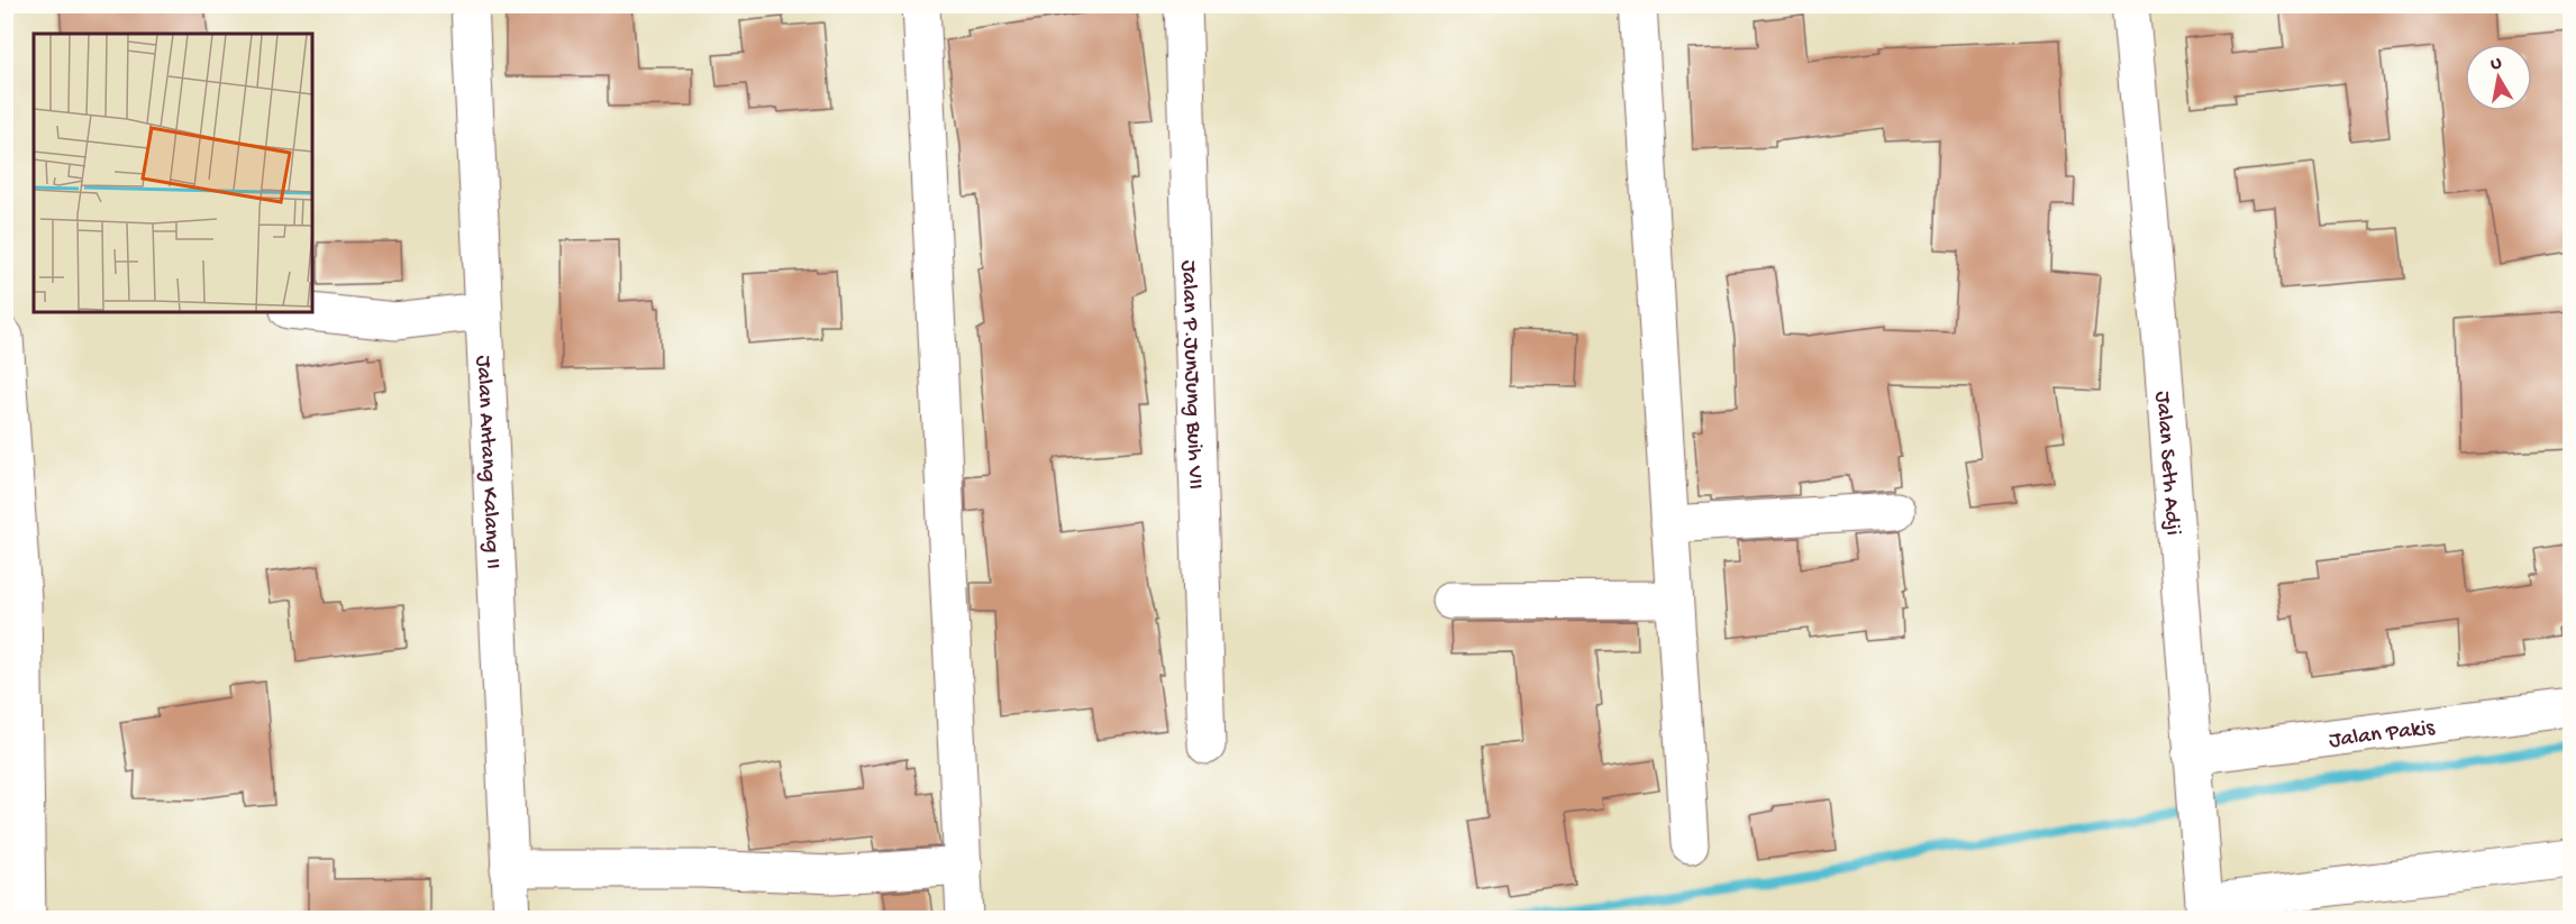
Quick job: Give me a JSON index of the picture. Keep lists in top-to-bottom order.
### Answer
{
  "streets": {
    "street": [
      "Jalan P.JunJung Buih VII",
      "Jalan Seth Adji",
      "Jalan Antang Kalang II",
      "Jalan Pakis"
    ]
  },
  "crossings": [
    ["Jalan Seth Adji", "Jalan Pakis"]
  ],
  "north": "top"
}
